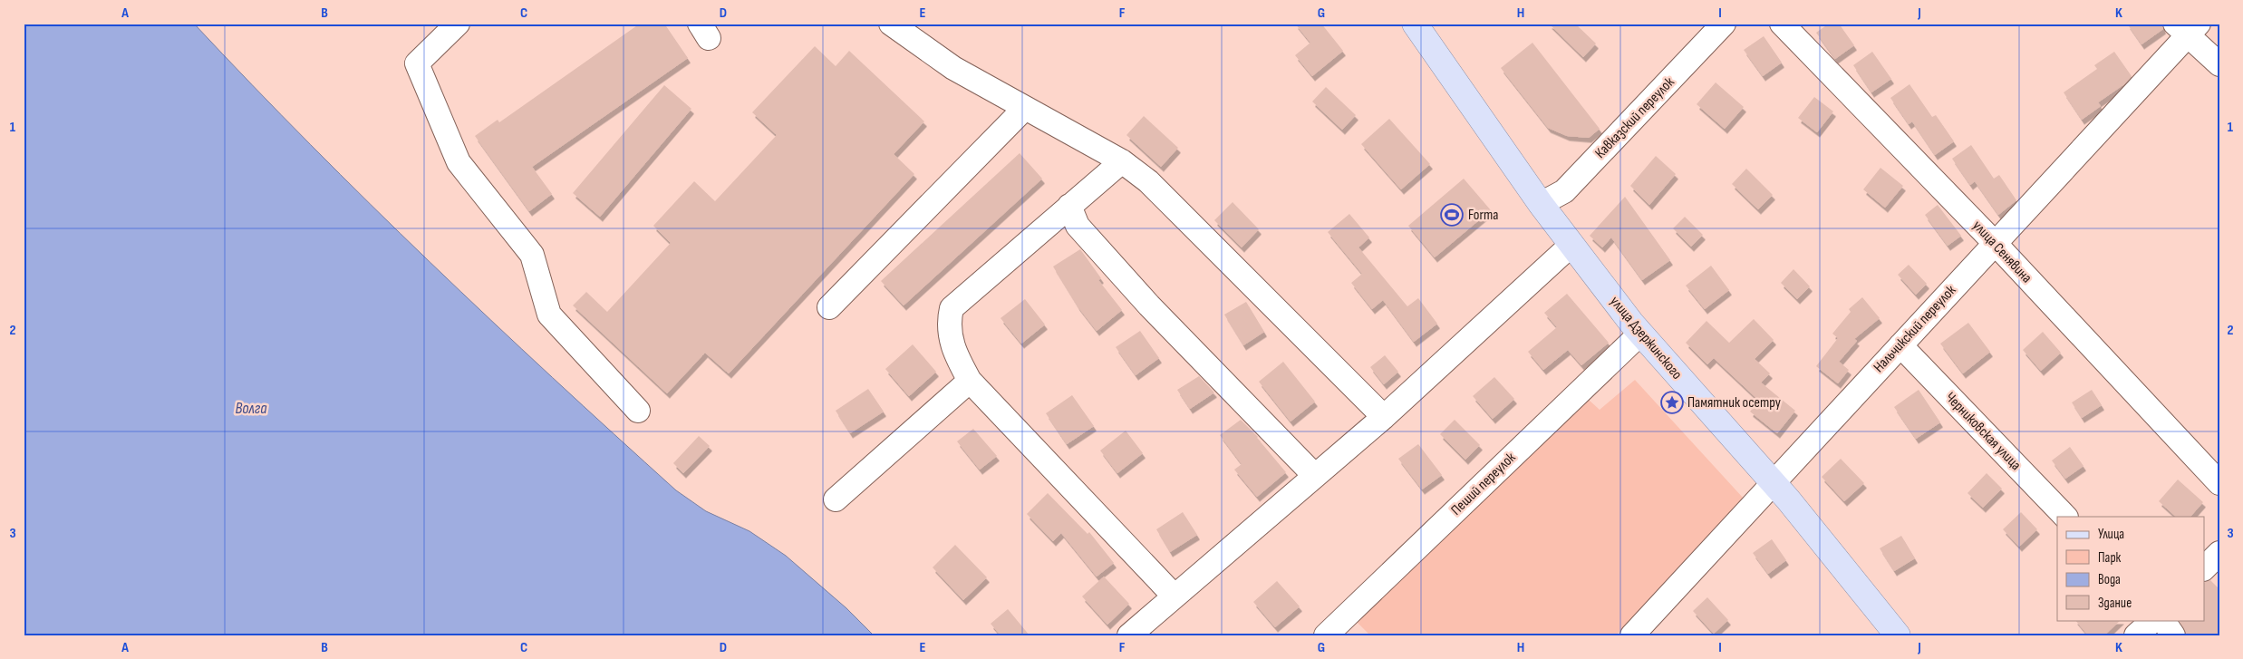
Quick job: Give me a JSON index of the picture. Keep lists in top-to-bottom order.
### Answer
{
  "streets": {
    "main road": ["улица Дзержинского"],
    "street": [
      "Кавказский переулок",
      "улица Сенявина",
      "Нальчикский переулок",
      "Черниковская улица",
      "Пеший переулок"
    ]
  },
  "crossings": [
    ["Кавказский переулок", "улица Дзержинского"],
    ["улица Сенявина", "Нальчикский переулок"],
    ["Нальчикский переулок", "улица Дзержинского"],
    ["Нальчикский переулок", "Черниковская улица"],
    ["улица Дзержинского", "Пеший переулок"]
  ],
  "water": ["Волга"],
  "places": {
    "sports": ["Forma"],
    "place": ["Памятник осетру"]
  },
  "legend": [
    "Улица",
    "Парк",
    "Вода",
    "Здание"
  ],
  "grid": {
    "columns": [
      "A",
      "B",
      "C",
      "D",
      "E",
      "F",
      "G",
      "H",
      "I",
      "J",
      "K"
    ],
    "rows": ["1", "2", "3"]
  }
}
